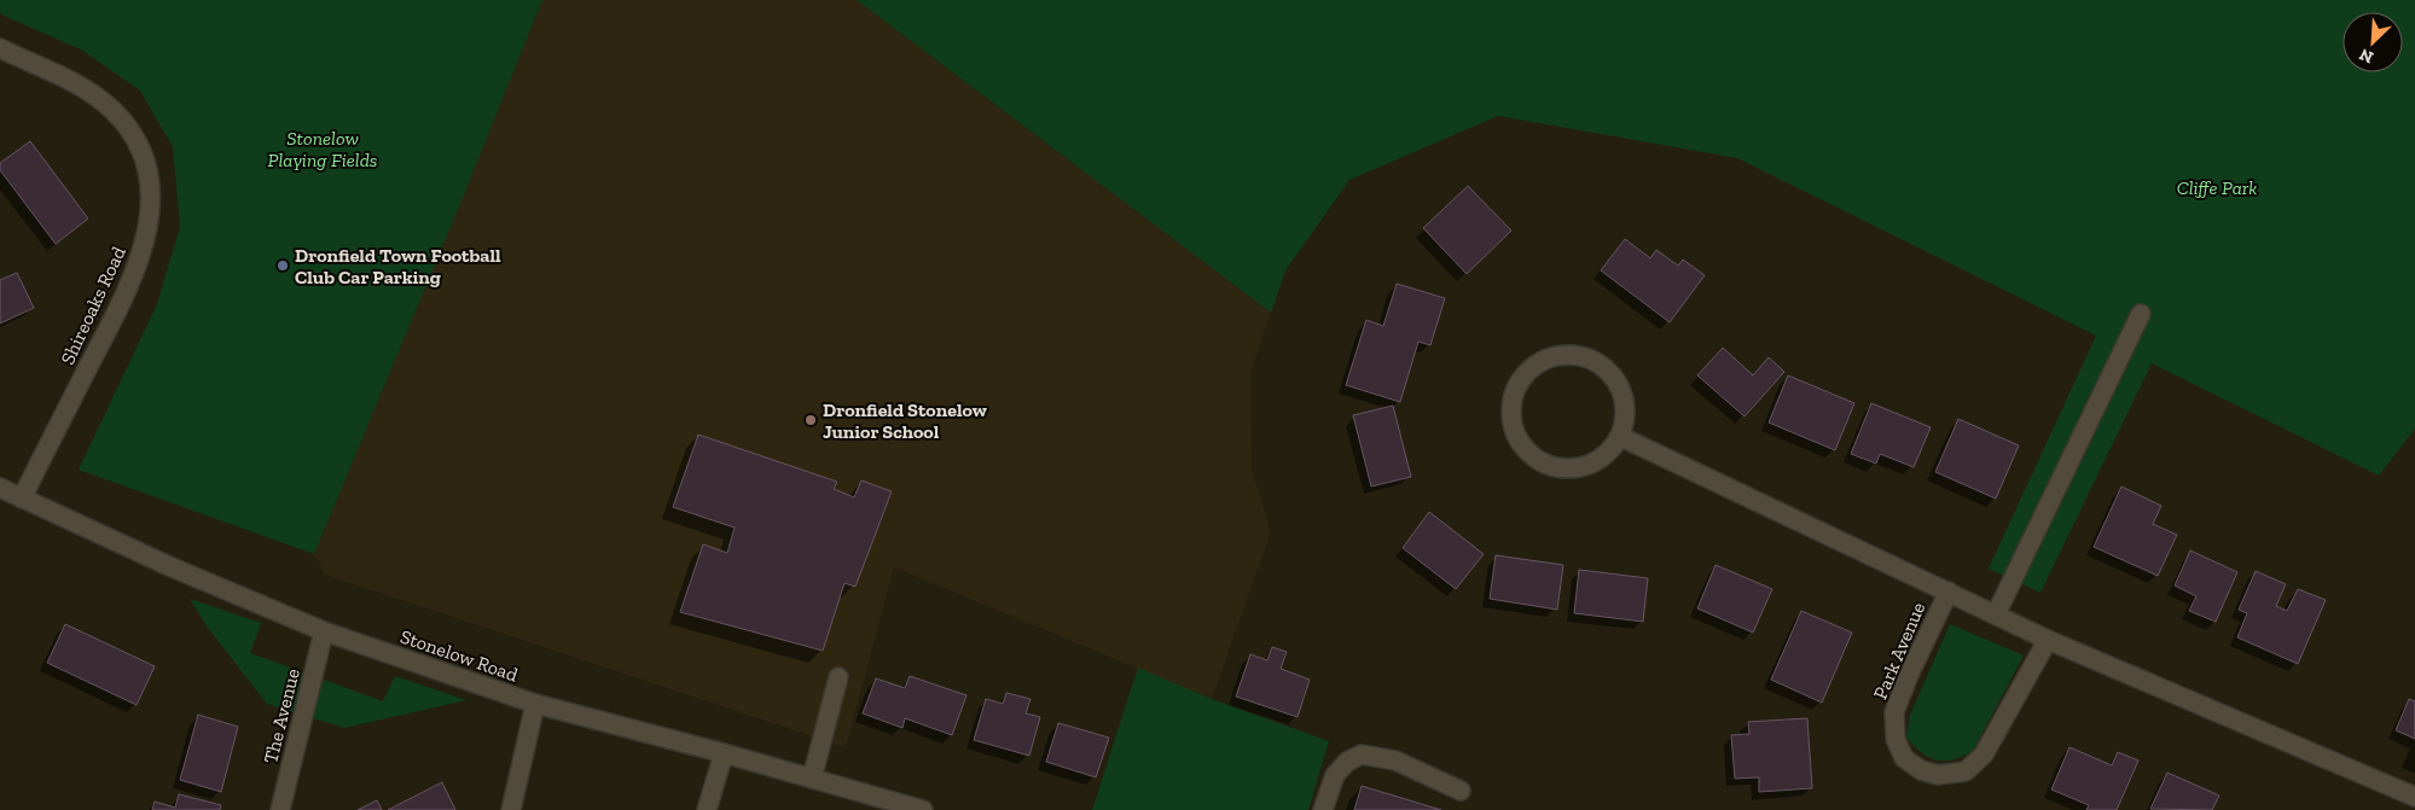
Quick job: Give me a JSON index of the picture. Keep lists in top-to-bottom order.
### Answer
{
  "streets": {
    "street": [
      "Shireoaks Road",
      "Park Avenue",
      "Stonelow Road",
      "The Avenue"
    ]
  },
  "crossings": [
    ["Shireoaks Road", "Stonelow Road"],
    ["Stonelow Road", "The Avenue"]
  ],
  "parks": ["Stonelow Playing Fields", "Cliffe Park"],
  "places": ["Dronfield Town Football Club Car Parking", "Dronfield Stonelow Junior School"],
  "north": "bottom left"
}
